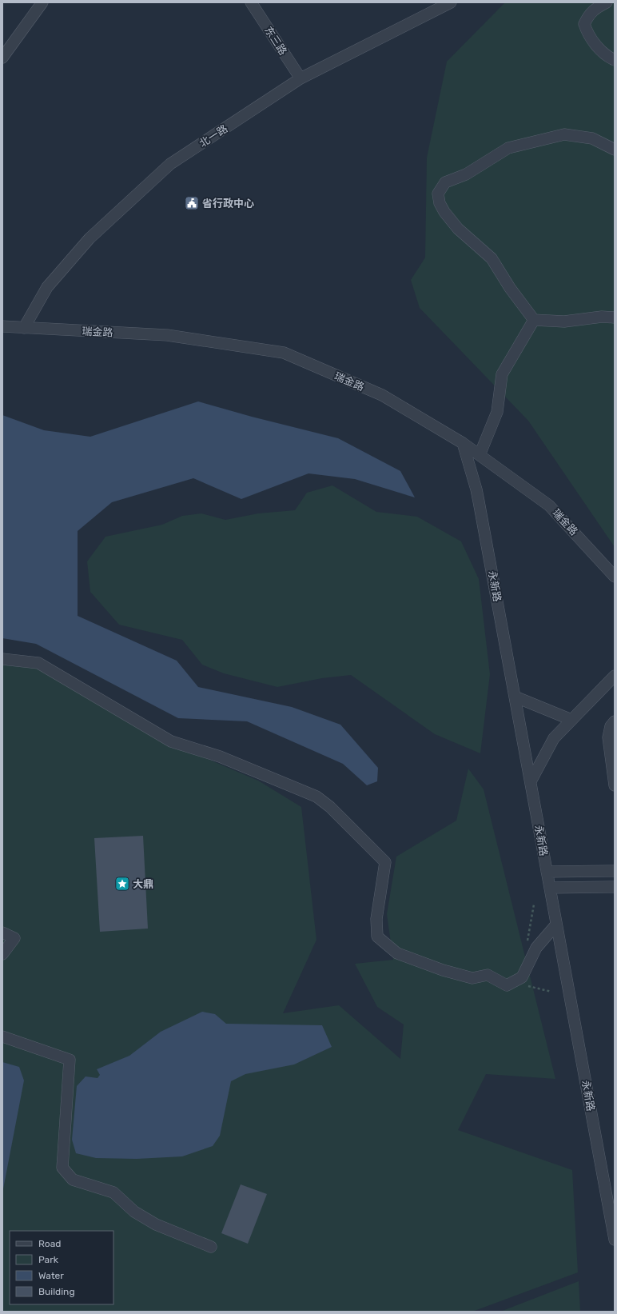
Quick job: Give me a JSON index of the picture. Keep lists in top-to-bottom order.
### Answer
{
  "streets": {
    "street": [
      "东三路",
      "北一路",
      "瑞金路",
      "永新路"
    ]
  },
  "crossings": [
    ["东三路", "北一路"],
    ["北一路", "瑞金路"],
    ["瑞金路", "永新路"]
  ],
  "places": {
    "public building": ["省行政中心"],
    "place": ["大鼎"]
  },
  "legend": [
    "Road",
    "Park",
    "Water",
    "Building"
  ]
}
